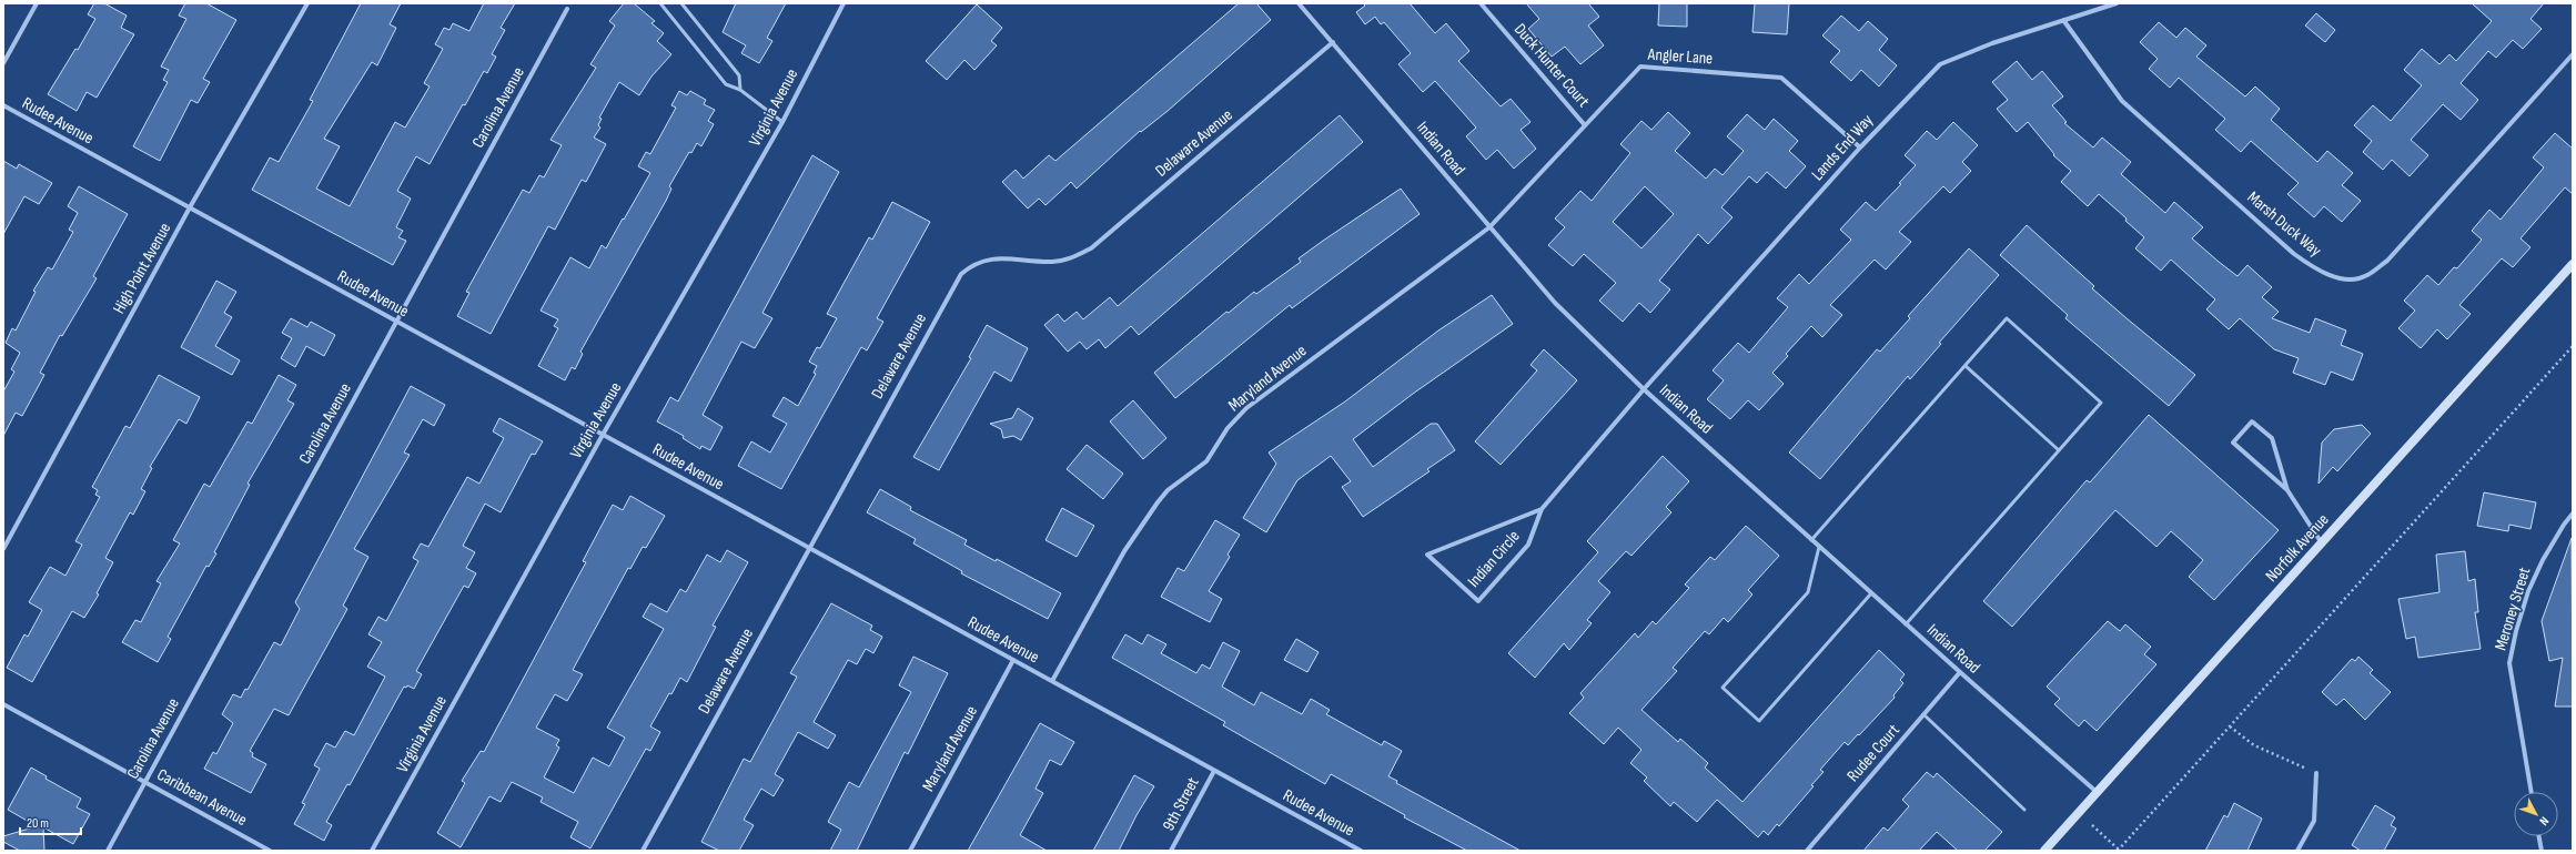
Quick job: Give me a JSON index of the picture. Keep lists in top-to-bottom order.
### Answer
{
  "streets": {
    "main road": ["Norfolk Avenue"],
    "street": [
      "Angler Lane",
      "Duck Hunter Court",
      "Carolina Avenue",
      "Virginia Avenue",
      "Rudee Avenue",
      "Delaware Avenue",
      "Lands End Way",
      "Indian Road",
      "Marsh Duck Way",
      "High Point Avenue",
      "Maryland Avenue",
      "Indian Circle",
      "Meroney Street",
      "Rudee Court",
      "Caribbean Avenue",
      "9th Street"
    ]
  },
  "crossings": [
    ["Angler Lane", "Duck Hunter Court"],
    ["Angler Lane", "Lands End Way"],
    ["Angler Lane", "Indian Road"],
    ["Angler Lane", "Maryland Avenue"],
    ["Carolina Avenue", "Rudee Avenue"],
    ["Carolina Avenue", "Caribbean Avenue"],
    ["Virginia Avenue", "Rudee Avenue"],
    ["Rudee Avenue", "Delaware Avenue"],
    ["Rudee Avenue", "High Point Avenue"],
    ["Rudee Avenue", "Maryland Avenue"],
    ["Rudee Avenue", "9th Street"],
    ["Delaware Avenue", "Indian Road"],
    ["Lands End Way", "Indian Road"],
    ["Lands End Way", "Marsh Duck Way"],
    ["Lands End Way", "Indian Circle"],
    ["Indian Road", "Maryland Avenue"],
    ["Indian Road", "Norfolk Avenue"],
    ["Indian Road", "Indian Circle"],
    ["Indian Road", "Rudee Court"]
  ],
  "scale_bar": "20 m",
  "north": "bottom right"
}
